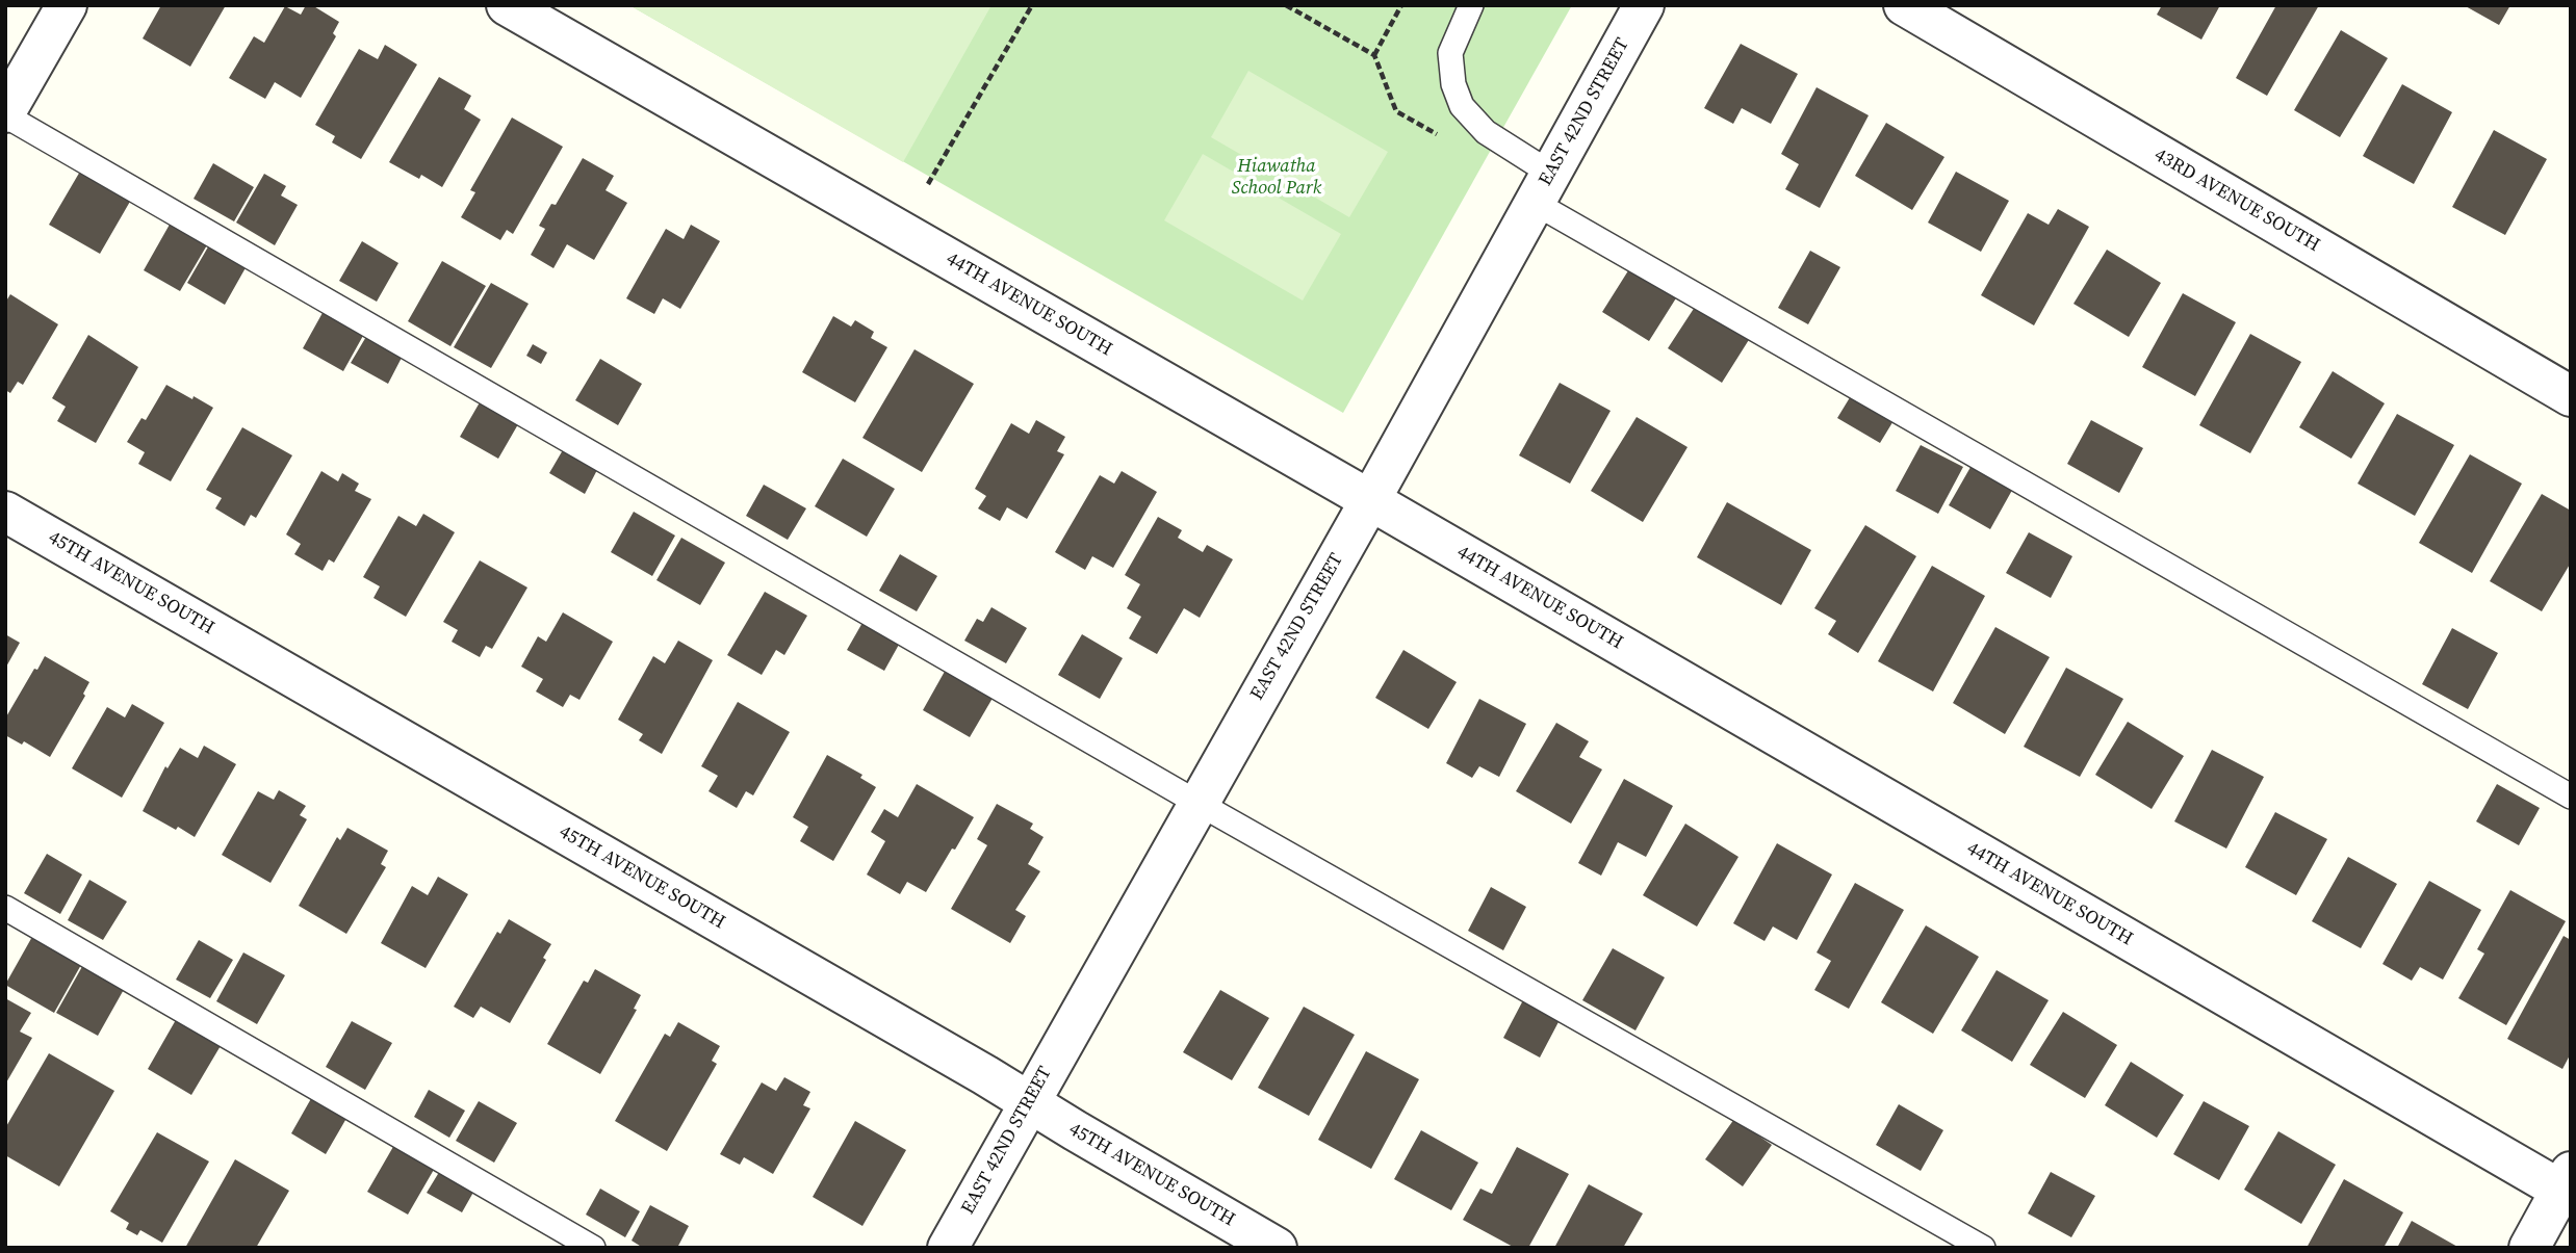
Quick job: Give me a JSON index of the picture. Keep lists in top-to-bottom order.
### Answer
{
  "streets": {
    "street": [
      "EAST 42ND STREET",
      "43RD AVENUE SOUTH",
      "44TH AVENUE SOUTH",
      "45TH AVENUE SOUTH"
    ]
  },
  "crossings": [
    ["EAST 42ND STREET", "44TH AVENUE SOUTH"],
    ["EAST 42ND STREET", "45TH AVENUE SOUTH"]
  ],
  "parks": ["Hiawatha School Park"]
}
